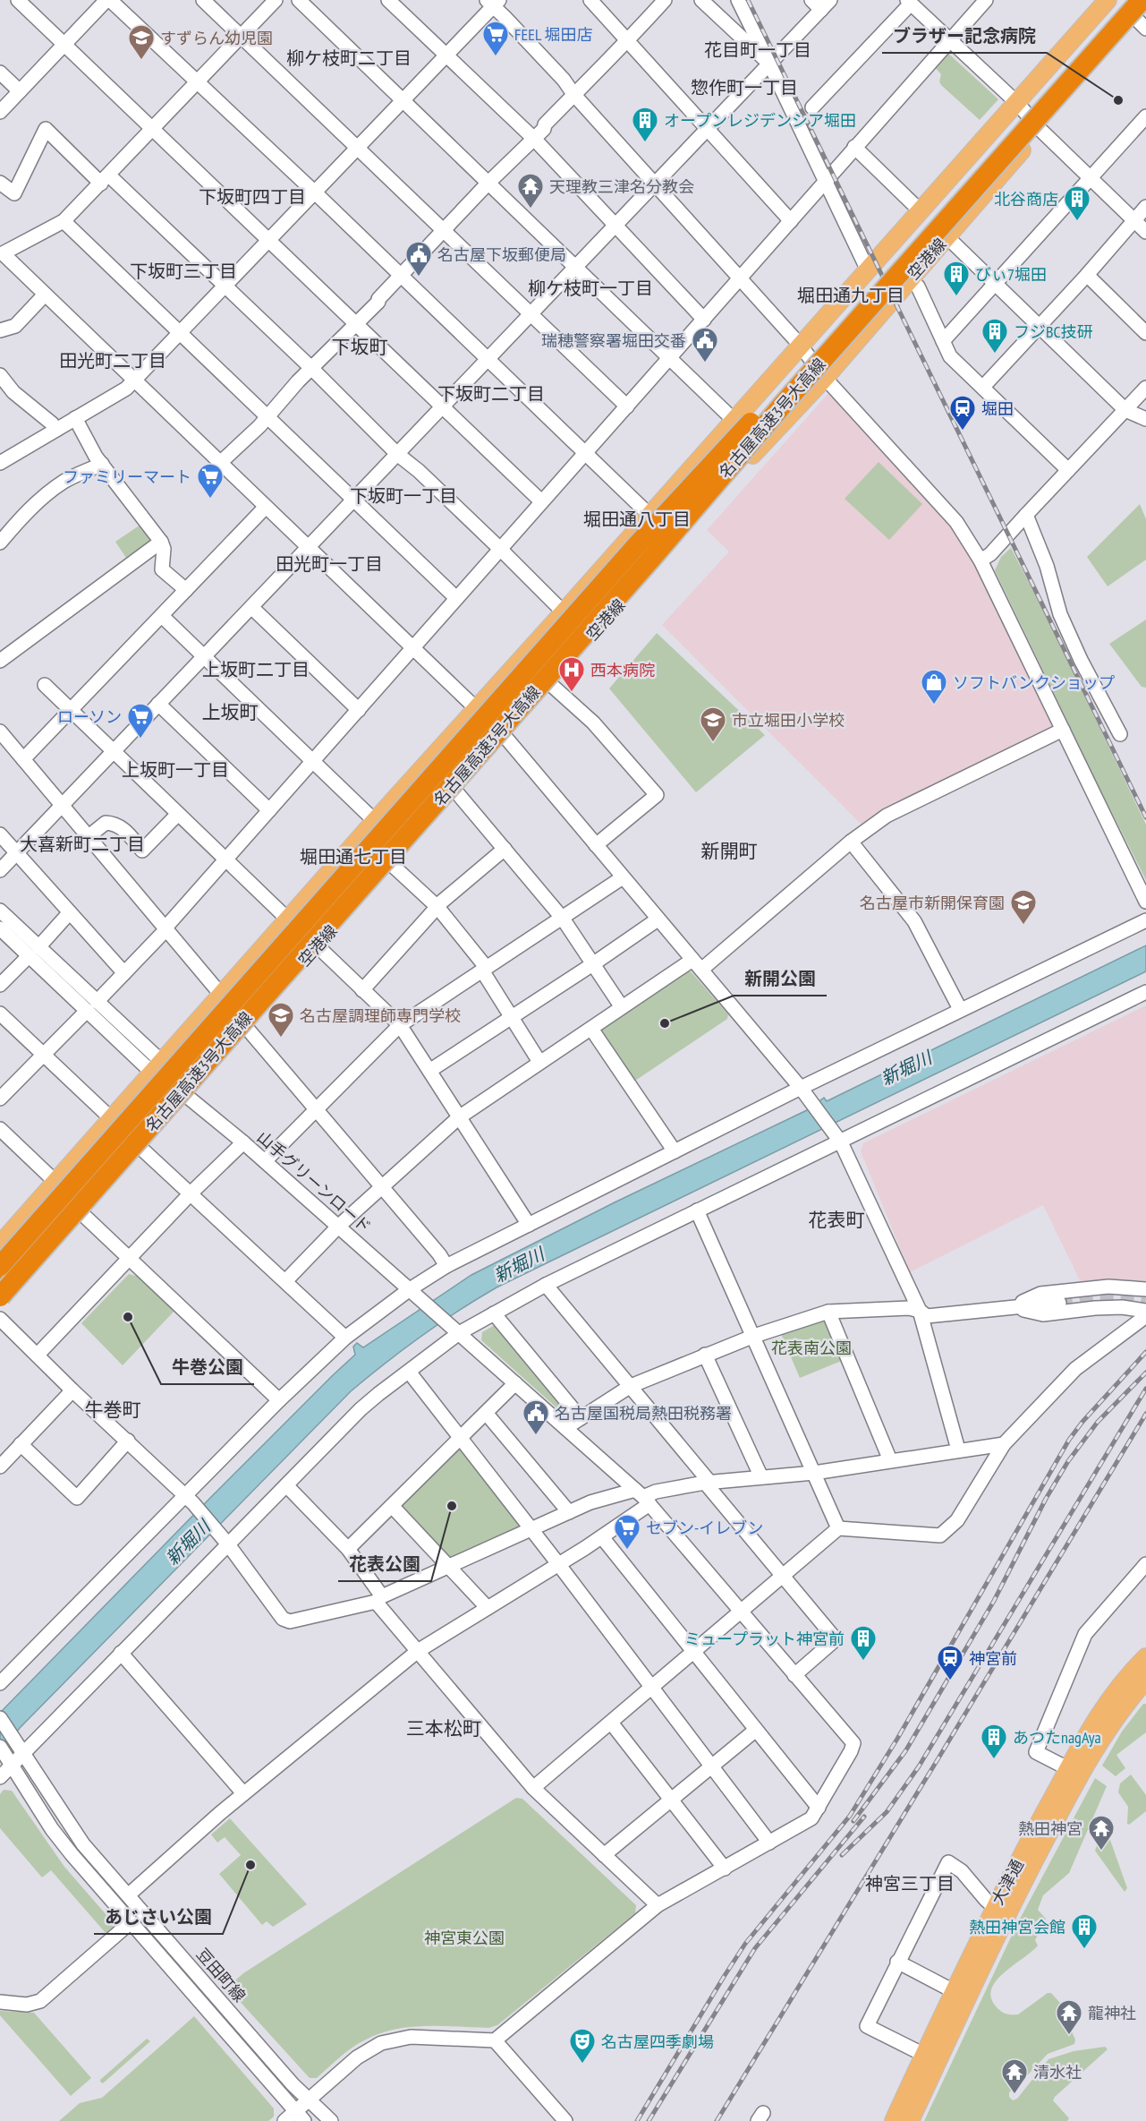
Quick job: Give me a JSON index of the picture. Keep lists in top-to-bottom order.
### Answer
{
  "streets": {
    "highway": ["名古屋高速3号大高線"],
    "main road": ["空港線", "大津通"],
    "street": ["山手グリーンロード", "豆田町線"]
  },
  "crossings": [
    ["空港線", "名古屋高速3号大高線"],
    ["空港線", "山手グリーンロード"]
  ],
  "districts": [
    "花目町一丁目",
    "柳ケ枝町二丁目",
    "惣作町一丁目",
    "下坂町四丁目",
    "下坂町三丁目",
    "柳ケ枝町一丁目",
    "堀田通九丁目",
    "下坂町",
    "田光町二丁目",
    "下坂町二丁目",
    "下坂町一丁目",
    "堀田通八丁目",
    "田光町一丁目",
    "上坂町二丁目",
    "上坂町",
    "上坂町一丁目",
    "大喜新町二丁目",
    "新開町",
    "堀田通七丁目",
    "花表町",
    "牛巻町",
    "三本松町",
    "神宮三丁目"
  ],
  "water": ["新堀川"],
  "parks": ["花表南公園", "神宮東公園"],
  "places": {
    "supermarket": [
      "FEEL 堀田店",
      "ファミリーマート",
      "ローソン",
      "セブン-イレブン"
    ],
    "school or university": [
      "すずらん幼児園",
      "市立堀田小学校",
      "名古屋市新開保育園",
      "名古屋調理師専門学校"
    ],
    "other": [
      "ブラザー記念病院",
      "新開公園",
      "牛巻公園",
      "花表公園",
      "あじさい公園"
    ],
    "building": [
      "オープンレジデンシア堀田",
      "北谷商店",
      "びぃ7堀田",
      "フジBC技研",
      "ミュープラット神宮前",
      "あつたnagAya",
      "熱田神宮会館"
    ],
    "temple": [
      "天理教三津名分教会",
      "熱田神宮",
      "龍神社",
      "清水社"
    ],
    "public building": ["名古屋下坂郵便局", "瑞穂警察署堀田交番", "名古屋国税局熱田税務署"],
    "station": ["堀田", "神宮前"],
    "hospital": ["西本病院"],
    "shop": ["ソフトバンクショップ"],
    "theatre": ["名古屋四季劇場"]
  }
}
